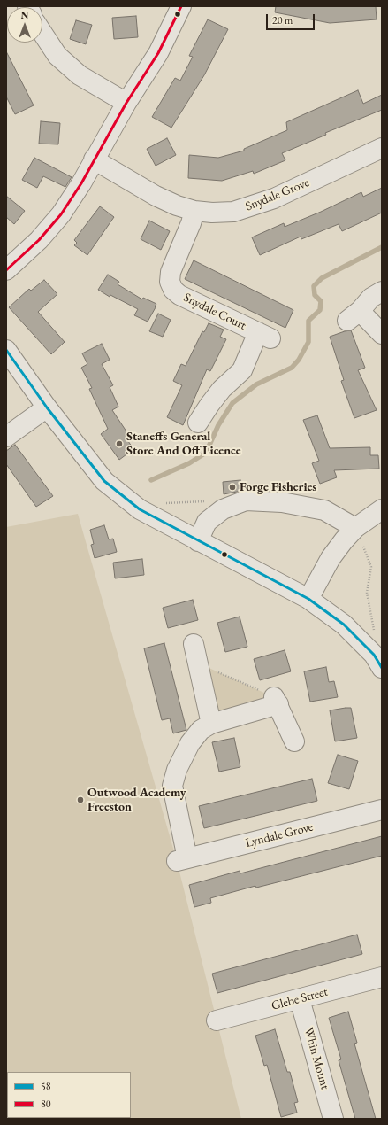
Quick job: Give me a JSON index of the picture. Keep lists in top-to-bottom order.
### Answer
{
  "streets": {
    "street": [
      "Snydale Grove",
      "Snydale Court",
      "Lyndale Grove",
      "Glebe Street",
      "Whin Mount"
    ]
  },
  "crossings": [
    ["Snydale Grove", "Snydale Court"],
    ["Glebe Street", "Whin Mount"]
  ],
  "places": ["Staneffs General Store And Off Licence", "Forge Fisheries", "Outwood Academy Freeston"],
  "lines": ["transit line 80", "transit line 58"],
  "legend": ["58", "80"],
  "scale_bar": "20 m",
  "north": "top"
}
